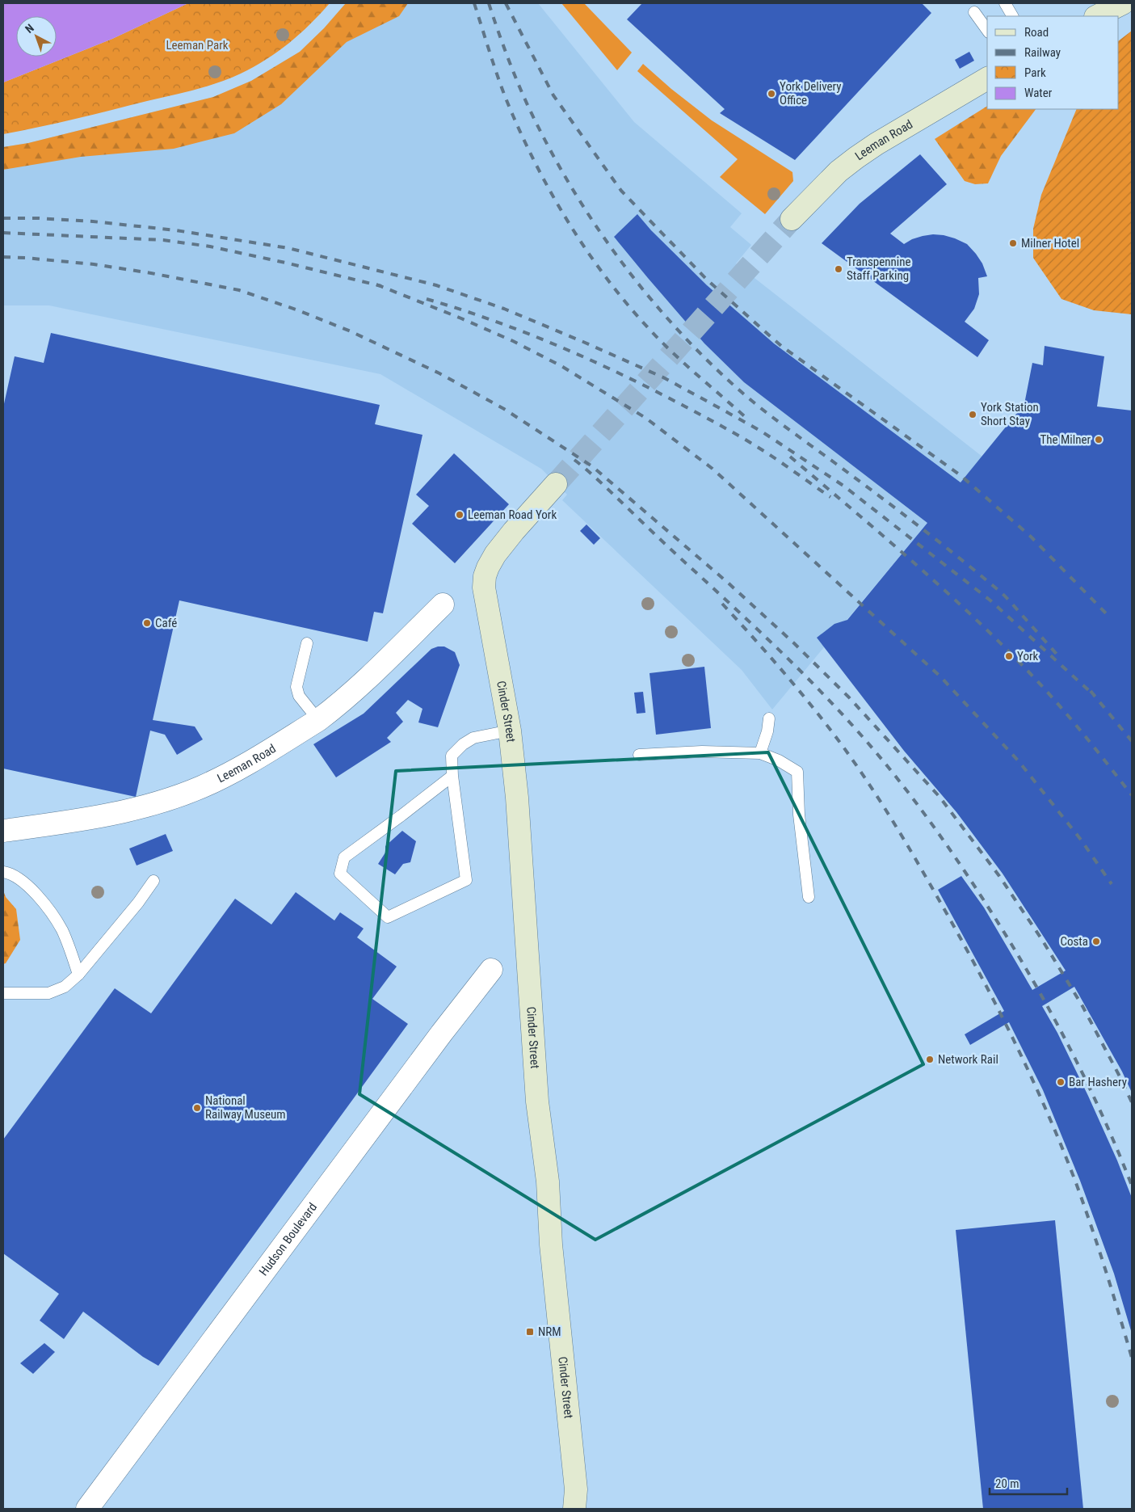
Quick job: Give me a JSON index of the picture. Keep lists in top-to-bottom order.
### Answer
{
  "streets": {
    "street": ["Leeman Road", "Cinder Street", "Hudson Boulevard"]
  },
  "parks": ["Leeman Park"],
  "places": {
    "other": [
      "York Delivery Office",
      "Milner Hotel",
      "Transpennine Staff Parking",
      "York Station Short Stay",
      "The Milner",
      "Leeman Road York",
      "Café",
      "York",
      "Costa",
      "Network Rail",
      "Bar Hashery",
      "National Railway Museum"
    ],
    "transit": ["NRM"]
  },
  "legend": [
    "Road",
    "Railway",
    "Park",
    "Water"
  ],
  "scale_bar": "20 m",
  "north": "top left"
}
